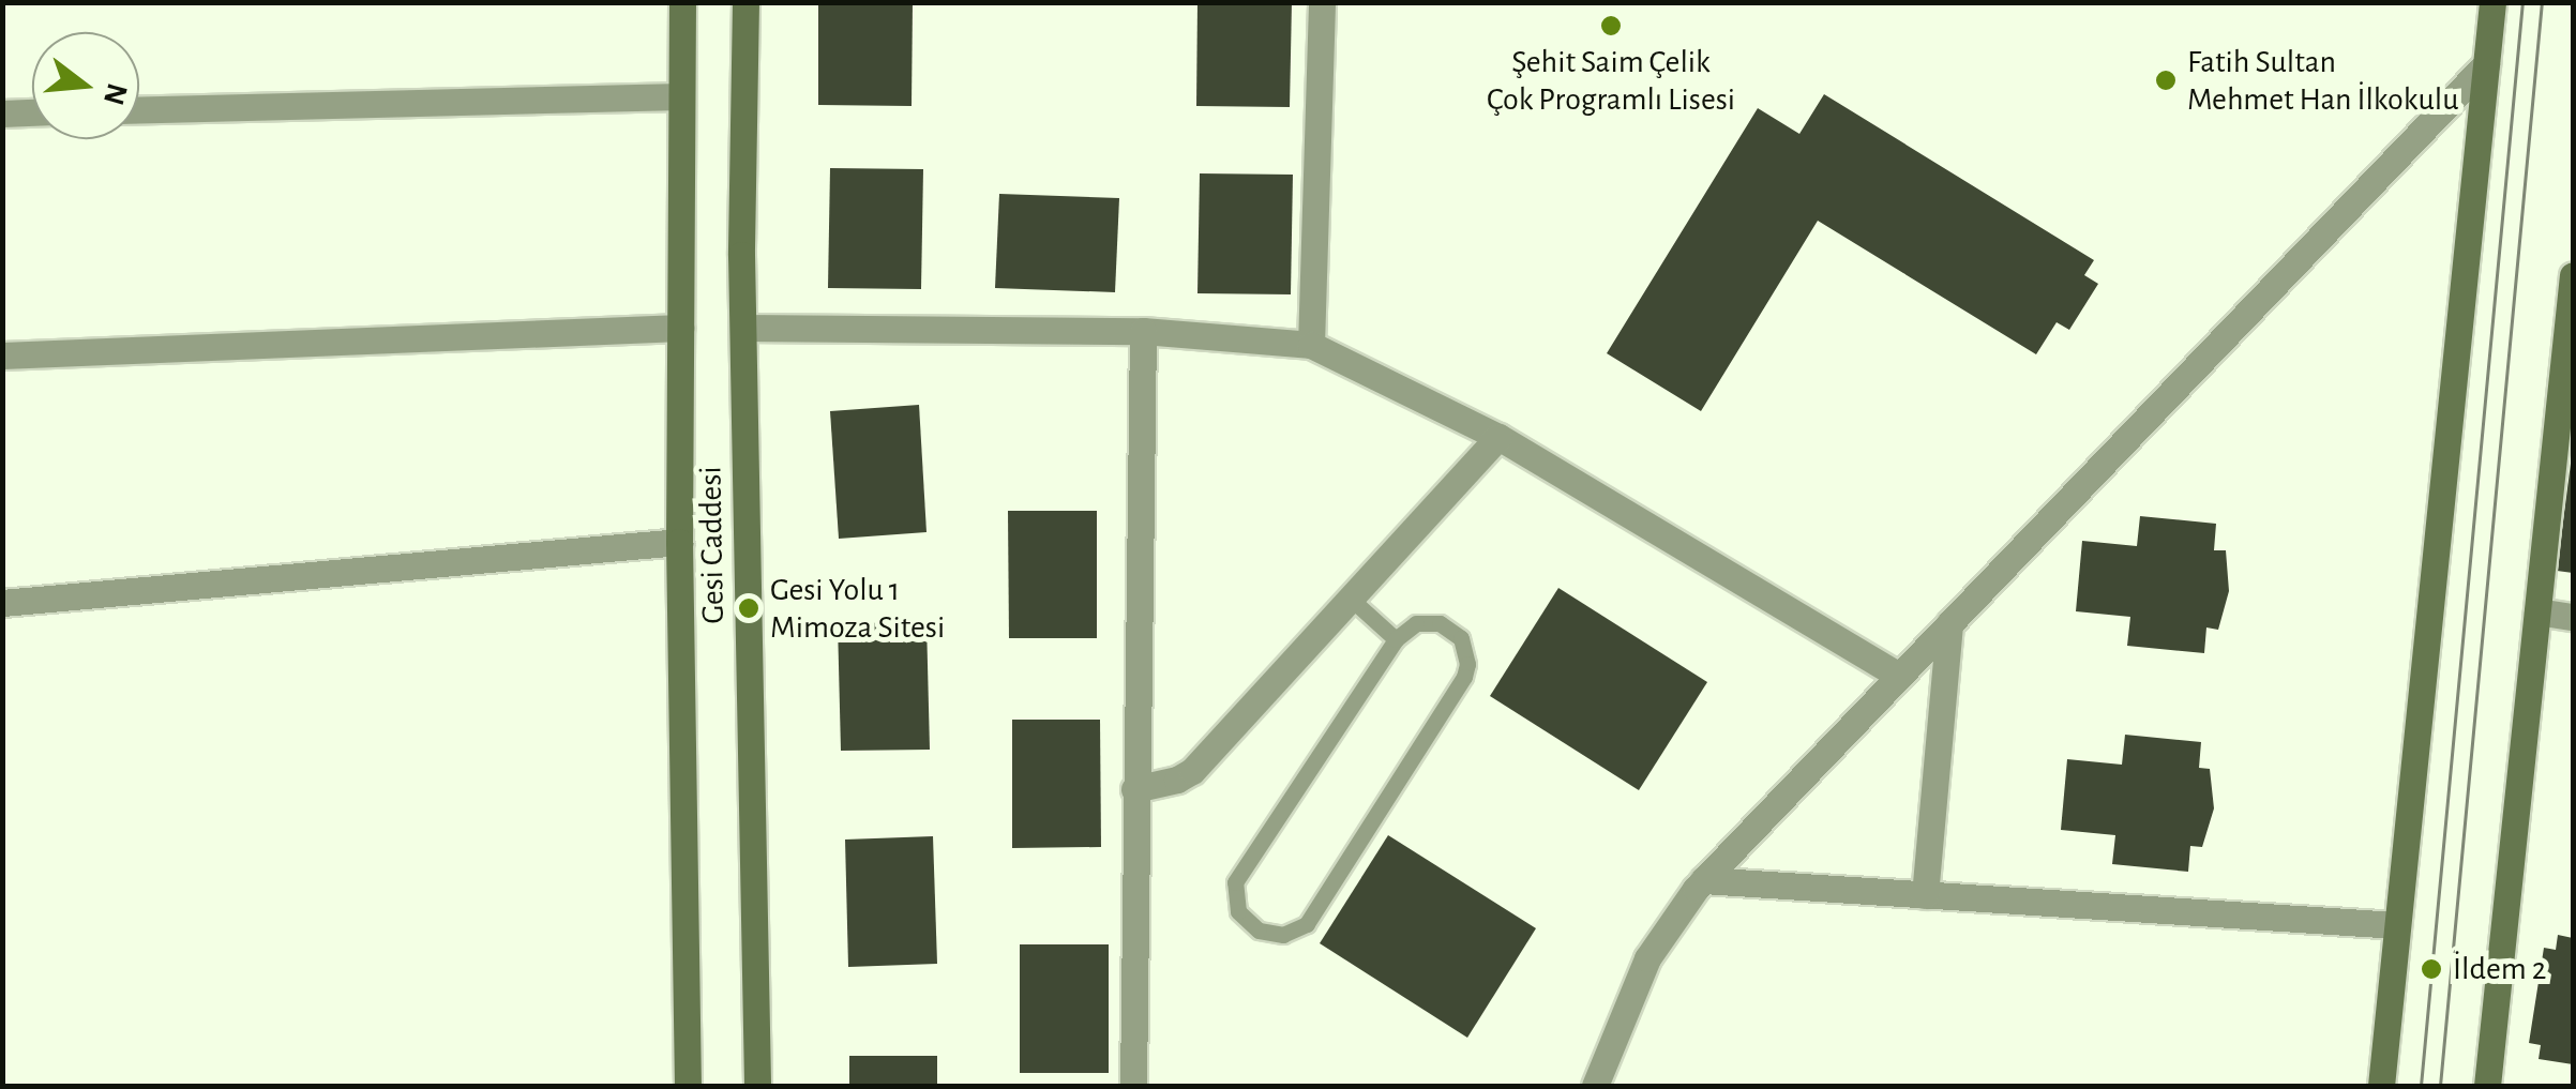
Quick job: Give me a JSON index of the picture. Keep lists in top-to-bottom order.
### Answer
{
  "streets": {
    "main road": ["Gesi Caddesi"]
  },
  "places": [
    "Şehit Saim Çelik Çok Programlı Lisesi",
    "Fatih Sultan Mehmet Han İlkokulu",
    "Gesi Yolu 1 Mimoza Sitesi",
    "İldem 2"
  ],
  "north": "right"
}
